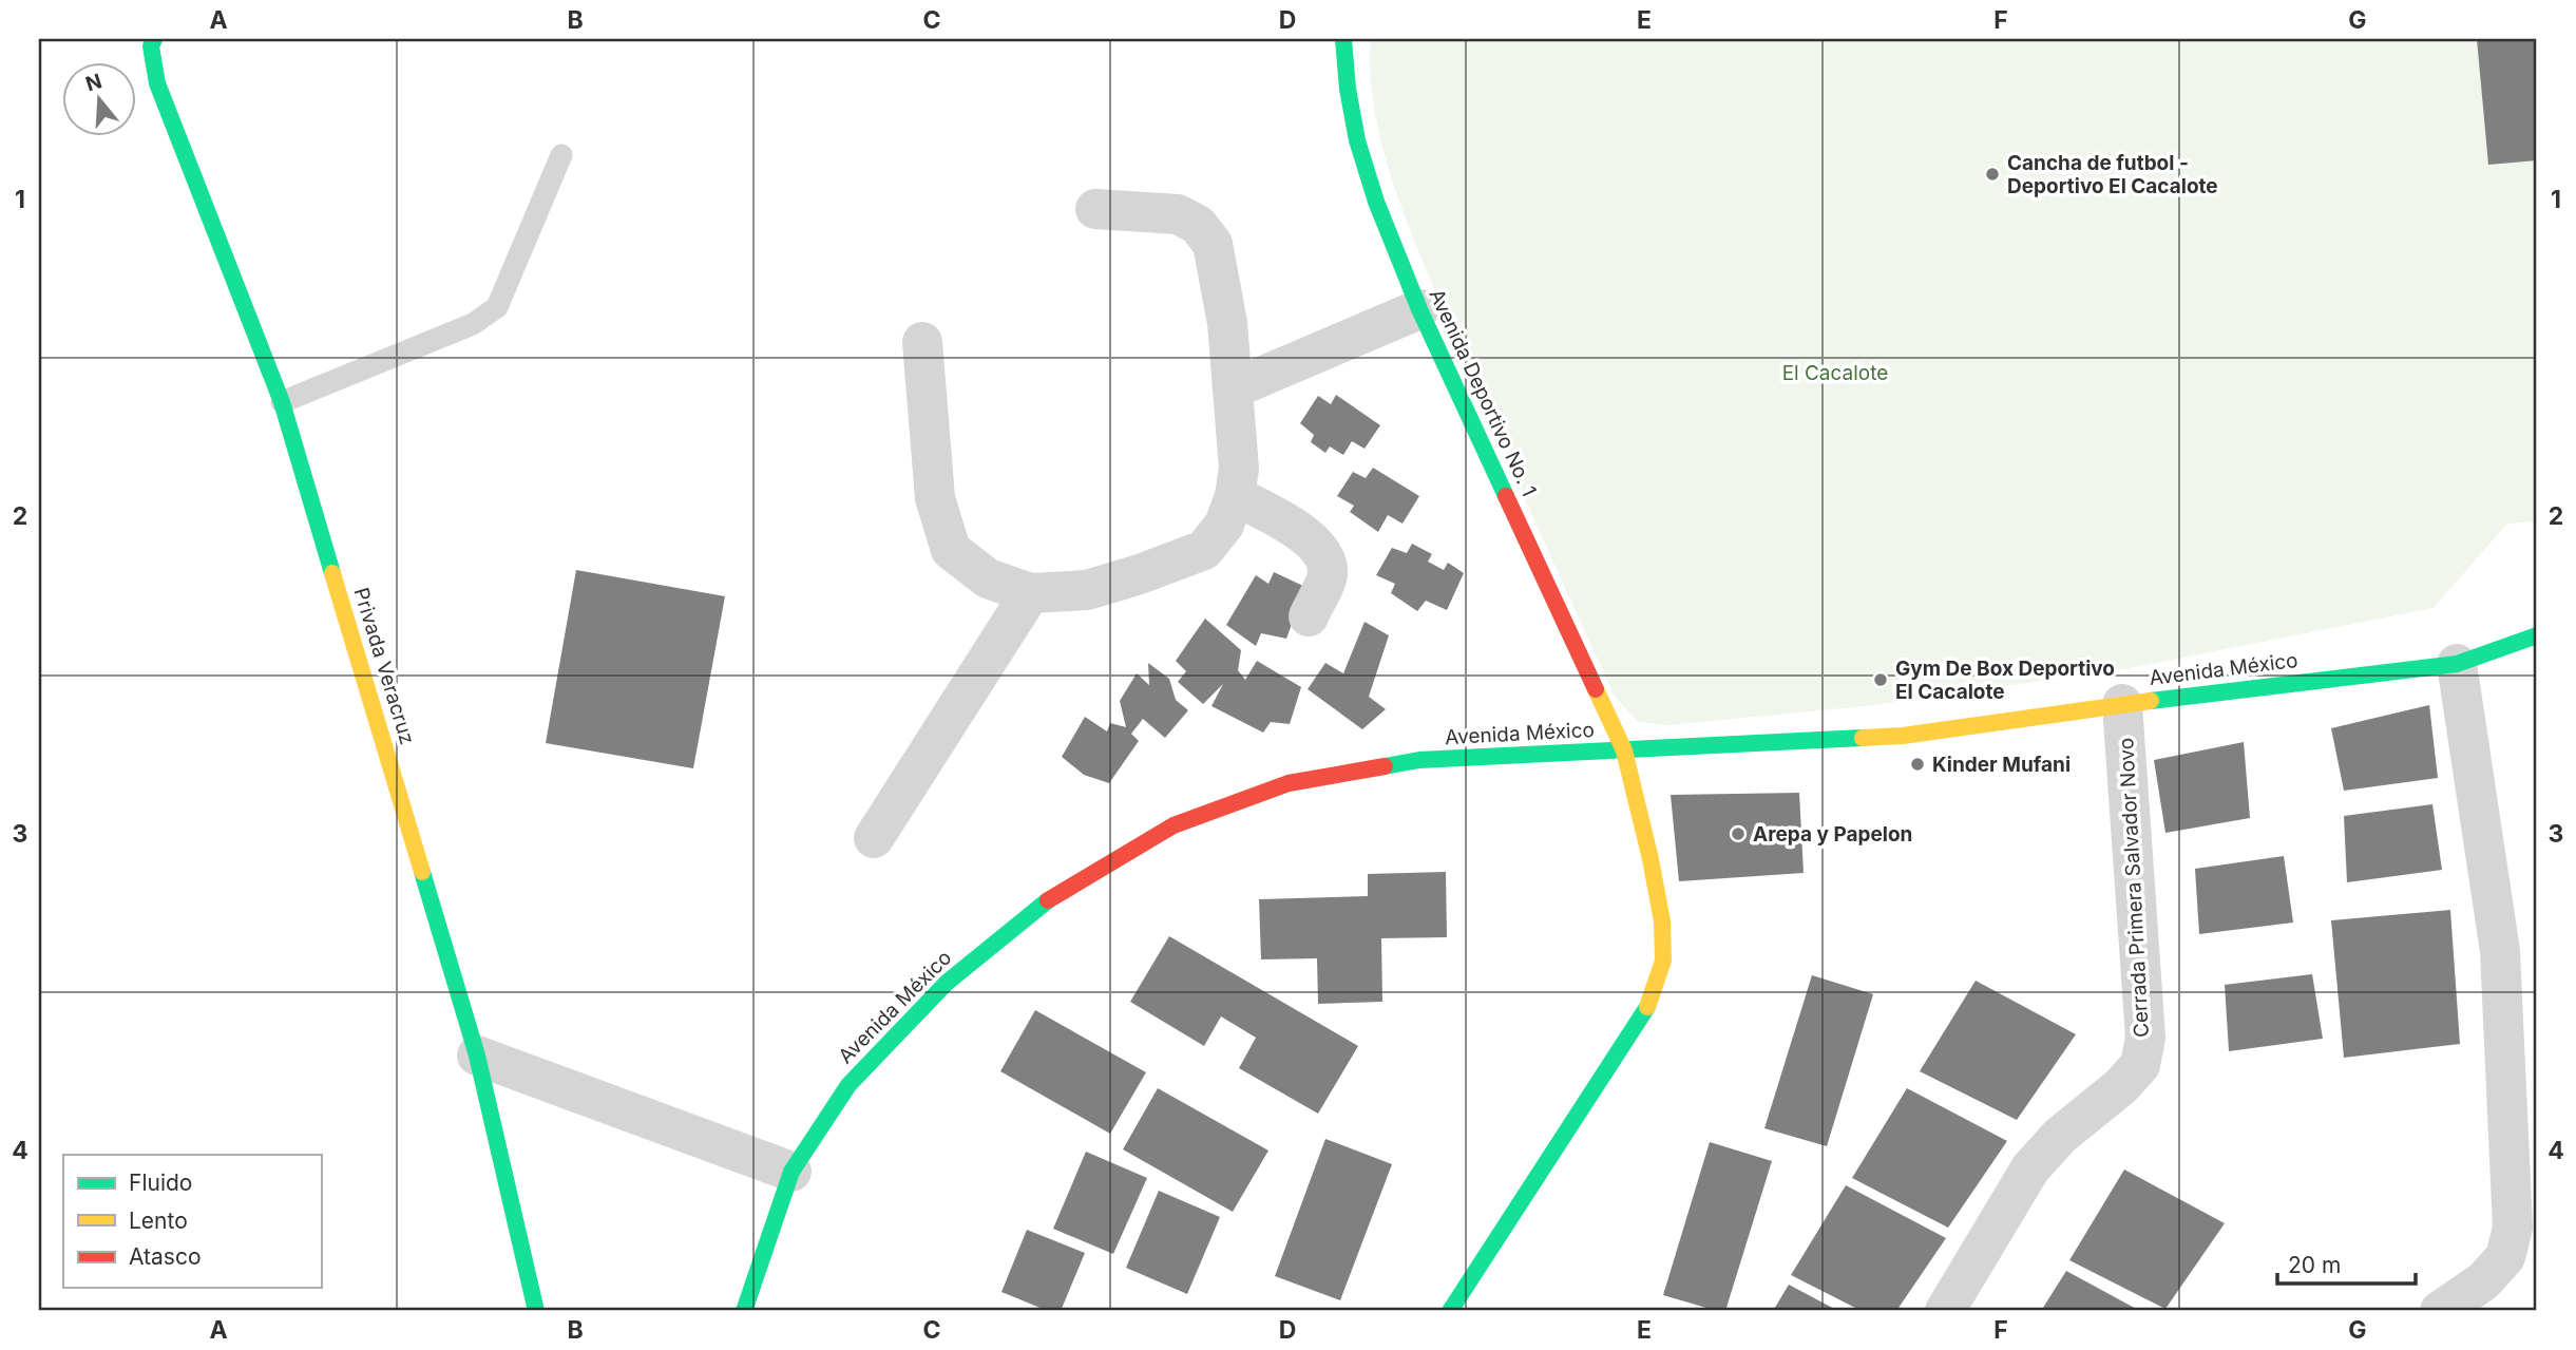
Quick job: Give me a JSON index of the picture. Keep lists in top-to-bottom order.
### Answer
{
  "streets": {
    "street": [
      "Avenida Deportivo No. 1",
      "Privada Veracruz",
      "Avenida México",
      "Cerrada Primera Salvador Novo"
    ]
  },
  "crossings": [
    ["Avenida Deportivo No. 1", "Avenida México"],
    ["Avenida México", "Cerrada Primera Salvador Novo"]
  ],
  "parks": ["El Cacalote"],
  "places": [
    "Cancha de futbol - Deportivo El Cacalote",
    "Gym De Box Deportivo El Cacalote",
    "Kinder Mufani",
    "Arepa y Papelon"
  ],
  "legend": ["Fluido", "Lento", "Atasco"],
  "scale_bar": "20 m",
  "north": "top",
  "grid": {
    "columns": [
      "A",
      "B",
      "C",
      "D",
      "E",
      "F",
      "G"
    ],
    "rows": [
      "1",
      "2",
      "3",
      "4"
    ]
  }
}
